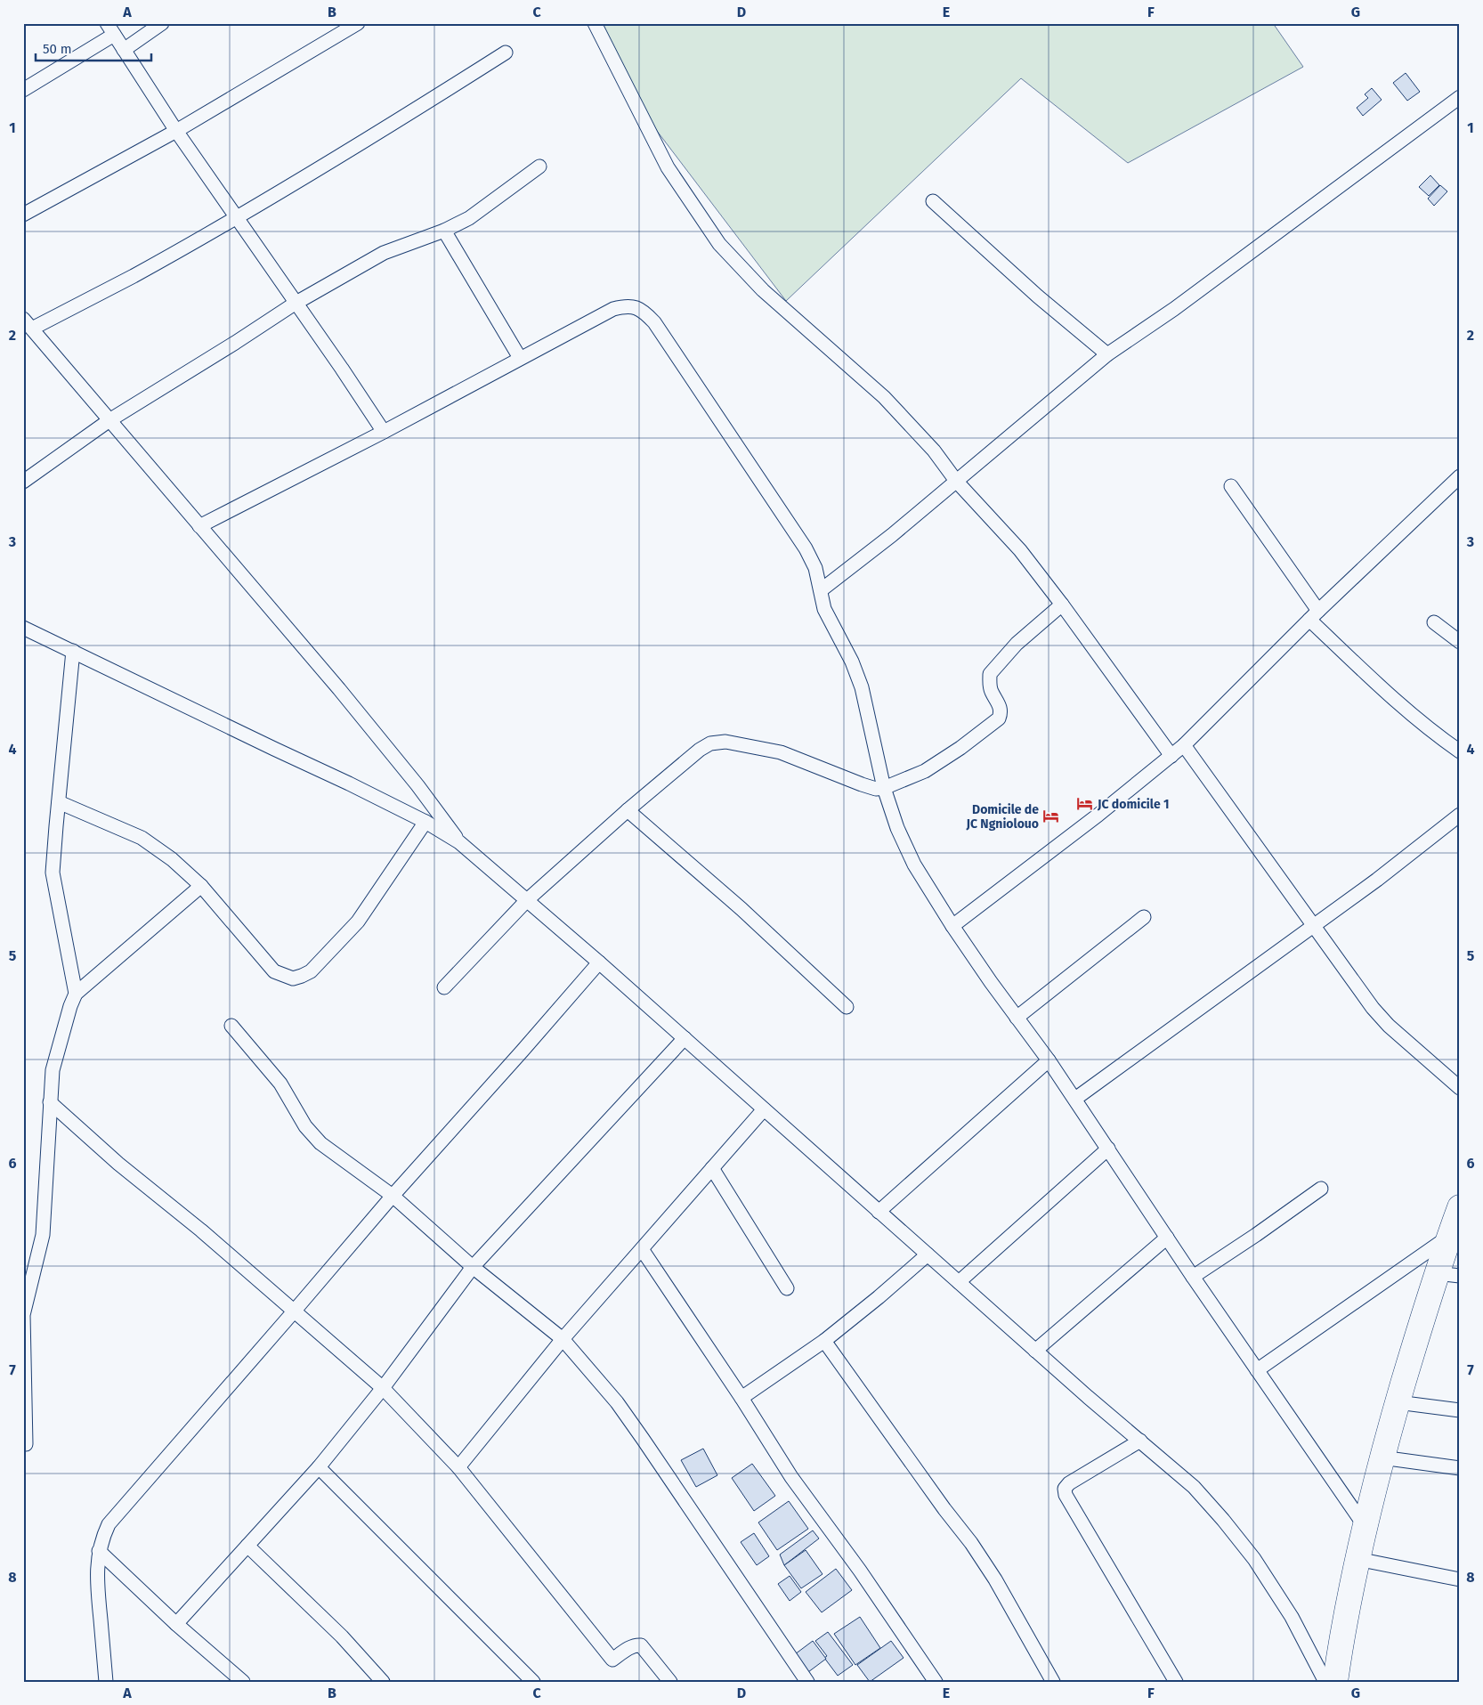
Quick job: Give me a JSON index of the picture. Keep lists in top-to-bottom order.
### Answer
{
  "places": {
    "hotel": ["JC domicile 1", "Domicile de JC Ngniolouo"]
  },
  "scale_bar": "50 m",
  "grid": {
    "columns": [
      "A",
      "B",
      "C",
      "D",
      "E",
      "F",
      "G"
    ],
    "rows": [
      "1",
      "2",
      "3",
      "4",
      "5",
      "6",
      "7",
      "8"
    ]
  }
}
